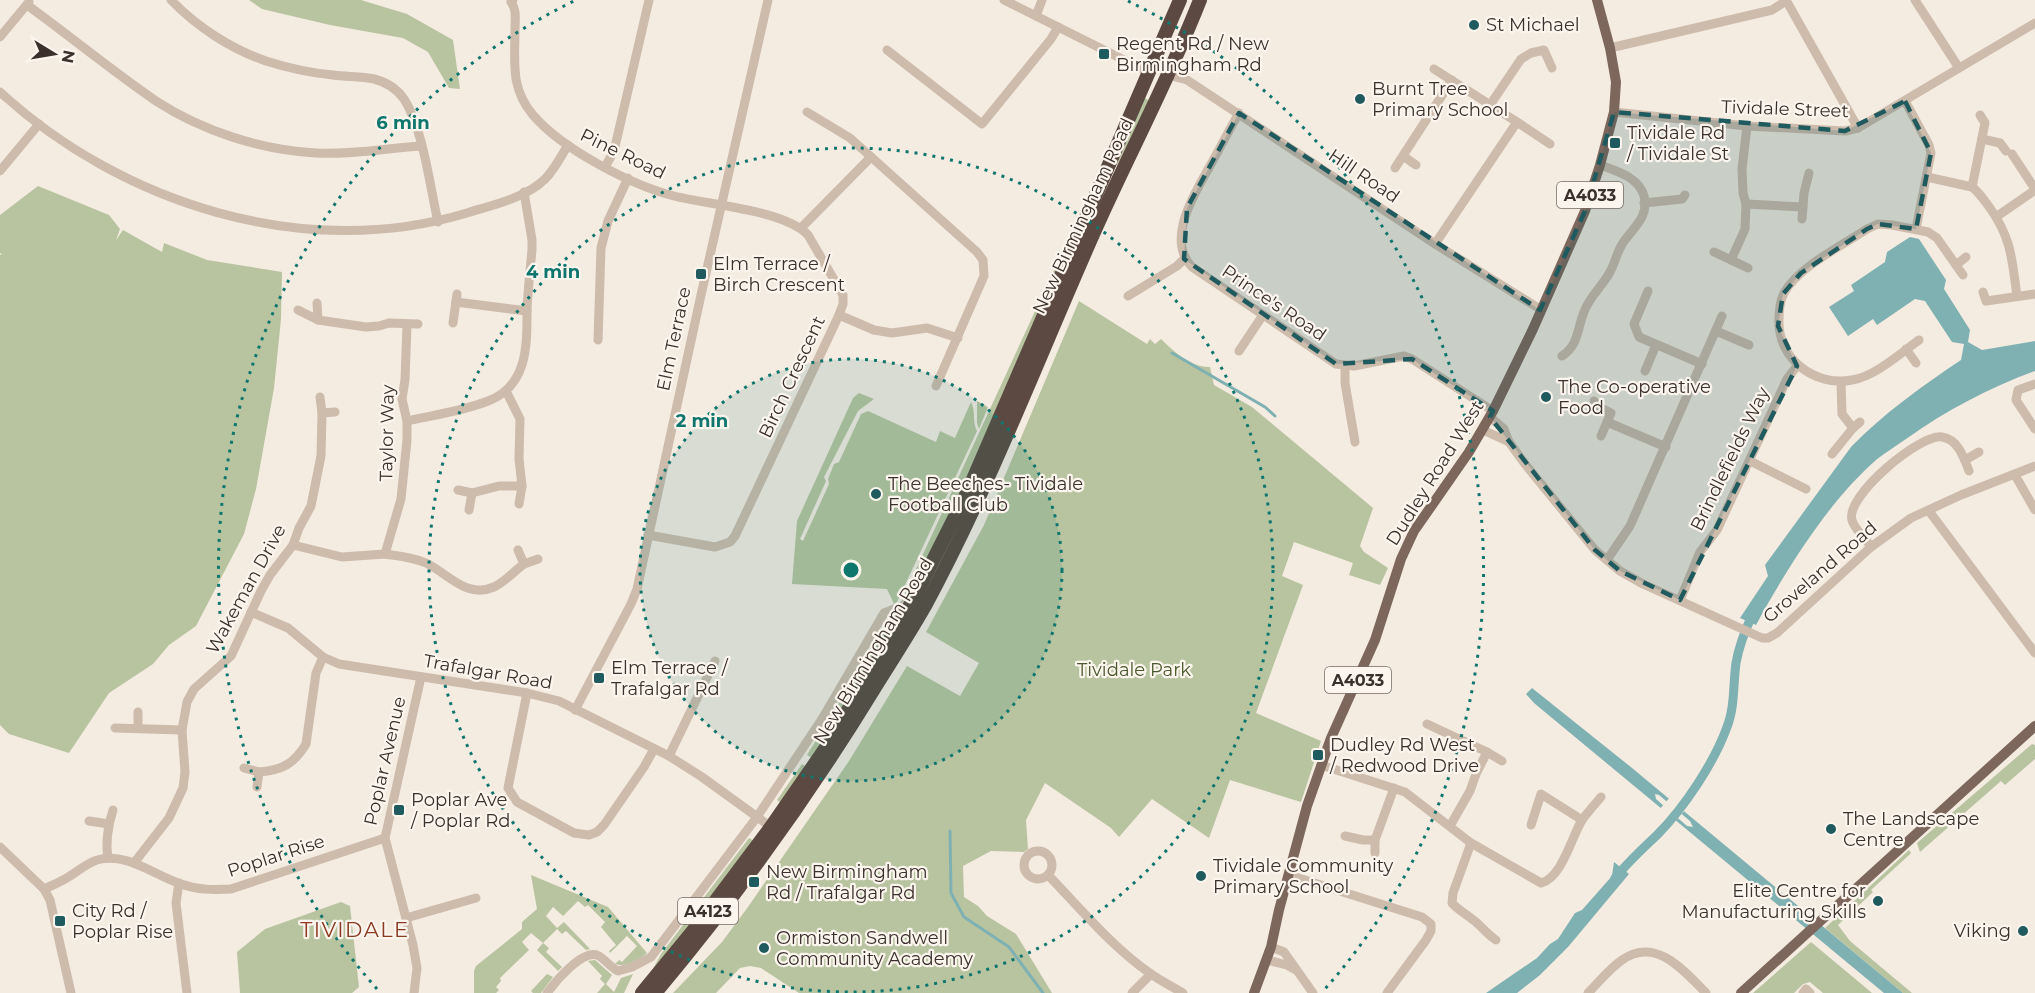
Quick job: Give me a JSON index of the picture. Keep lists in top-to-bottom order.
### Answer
{
  "streets": {
    "highway": ["New Birmingham Road", "A4123"],
    "main road": ["A4033", "Dudley Road West"],
    "street": [
      "Tividale Street",
      "Pine Road",
      "Hill Road",
      "Prince's Road",
      "Elm Terrace",
      "Birch Crescent",
      "Taylor Way",
      "Brindlefields Way",
      "Groveland Road",
      "Wakeman Drive",
      "Trafalgar Road",
      "Poplar Avenue",
      "Poplar Rise"
    ]
  },
  "crossings": [
    ["Tividale Street", "A4033"],
    ["Tividale Street", "Dudley Road West"],
    ["Pine Road", "Elm Terrace"],
    ["Hill Road", "New Birmingham Road"],
    ["Hill Road", "Dudley Road West"],
    ["A4033", "Dudley Road West"],
    ["New Birmingham Road", "Trafalgar Road"],
    ["Elm Terrace", "Birch Crescent"],
    ["Elm Terrace", "Trafalgar Road"],
    ["Brindlefields Way", "Groveland Road"],
    ["Wakeman Drive", "Trafalgar Road"],
    ["Wakeman Drive", "Poplar Rise"],
    ["Trafalgar Road", "Poplar Avenue"],
    ["Poplar Avenue", "Poplar Rise"]
  ],
  "districts": ["TIVIDALE"],
  "parks": ["Tividale Park"],
  "places": {
    "other": [
      "St Michael",
      "Burnt Tree Primary School",
      "The Co-operative Food",
      "The Beeches- Tividale Football Club",
      "The Landscape Centre",
      "Tividale Community Primary School",
      "Elite Centre for Manufacturing Skills",
      "Viking",
      "Ormiston Sandwell Community Academy"
    ],
    "transit": [
      "Regent Rd / New Birmingham Rd",
      "Tividale Rd / Tividale St",
      "Elm Terrace / Birch Crescent",
      "Elm Terrace / Trafalgar Rd",
      "Dudley Rd West / Redwood Drive",
      "Poplar Ave / Poplar Rd",
      "New Birmingham Rd / Trafalgar Rd",
      "City Rd / Poplar Rise"
    ]
  },
  "north": "right",
  "rings": ["6 min", "4 min", "2 min"]
}
